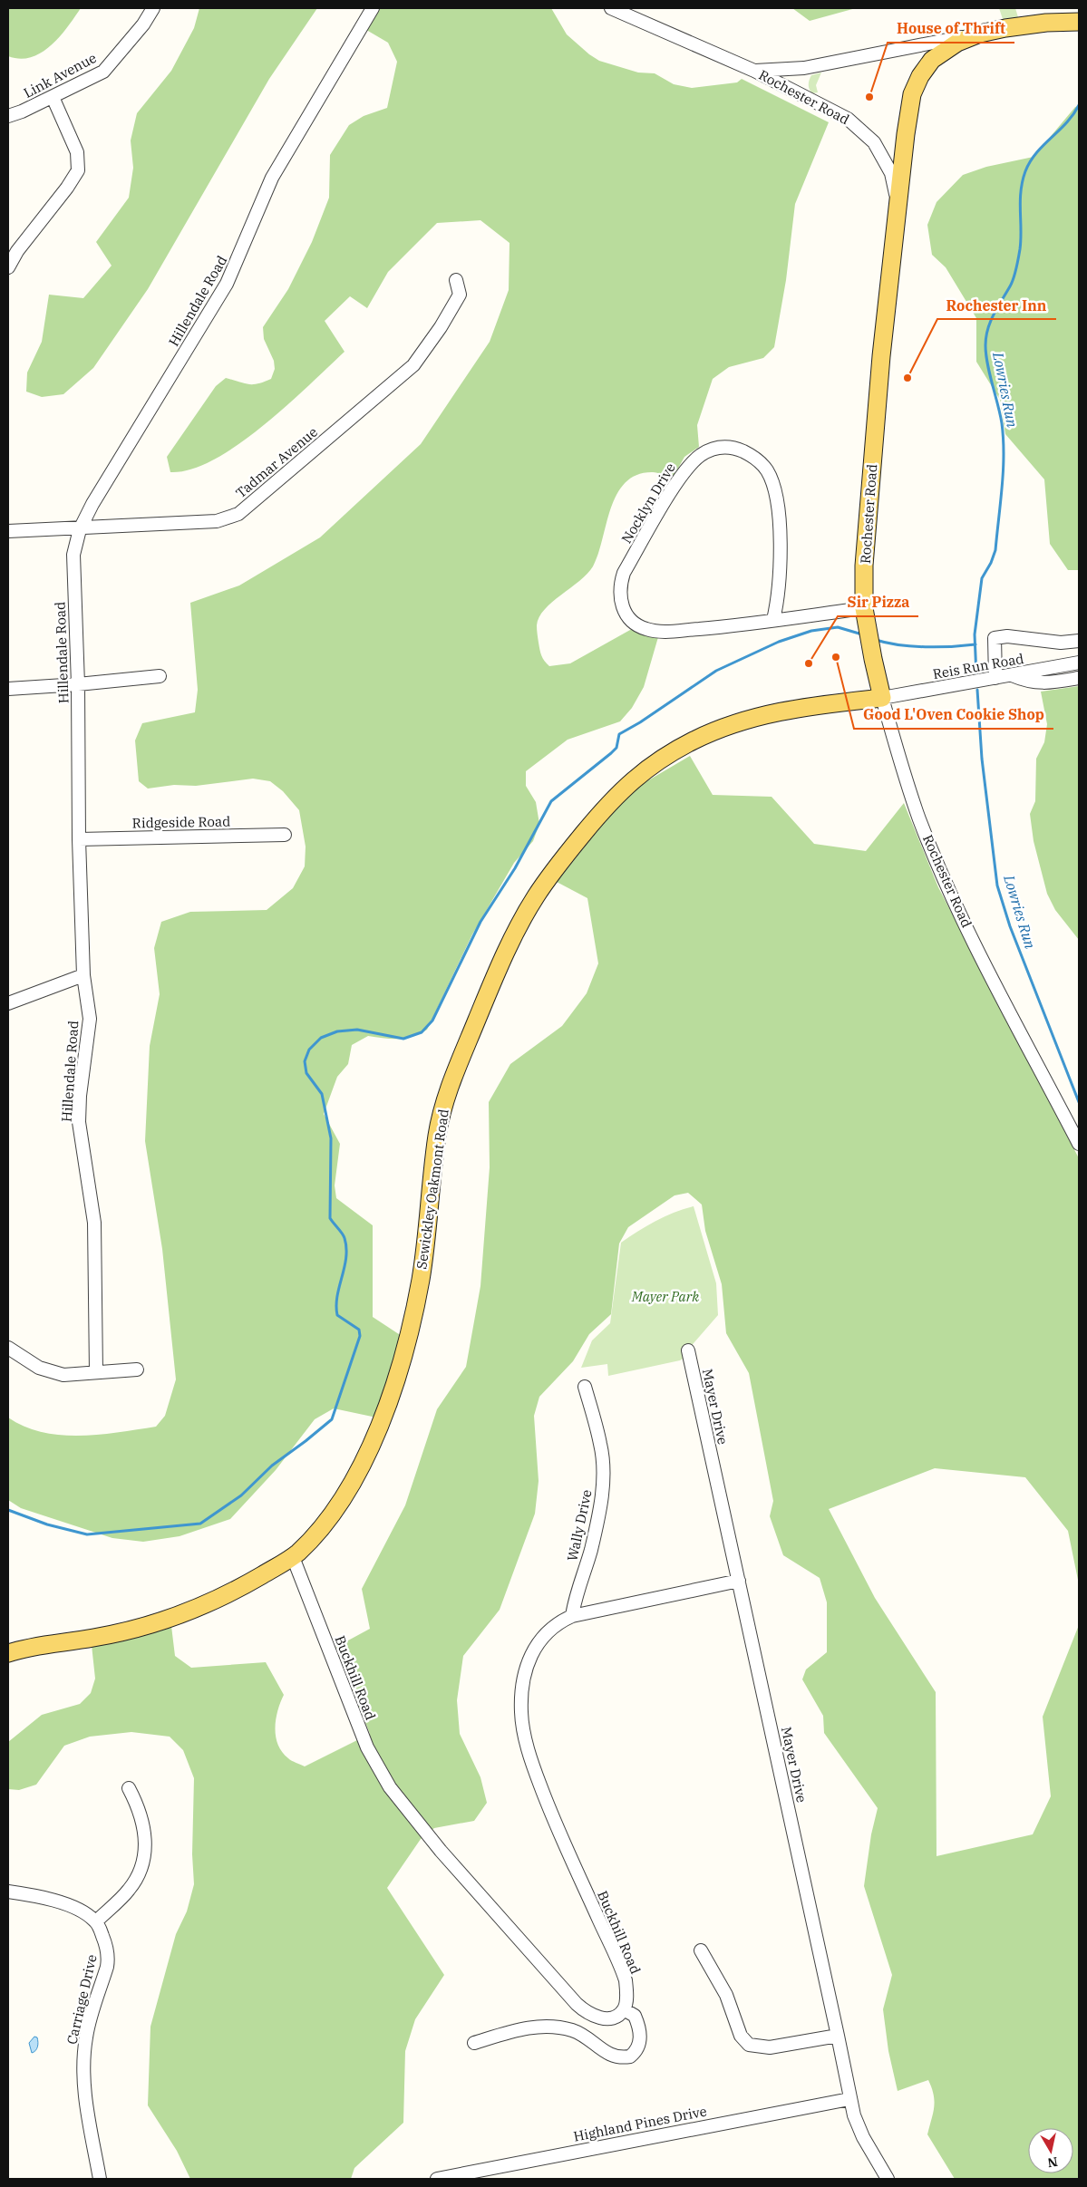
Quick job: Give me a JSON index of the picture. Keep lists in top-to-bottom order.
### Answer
{
  "streets": {
    "main road": ["Rochester Road", "Sewickley Oakmont Road"],
    "street": [
      "Link Avenue",
      "Hillendale Road",
      "Tadmar Avenue",
      "Nocklyn Drive",
      "Reis Run Road",
      "Ridgeside Road",
      "Mayer Drive",
      "Wally Drive",
      "Buckhill Road",
      "Carriage Drive",
      "Highland Pines Drive"
    ]
  },
  "crossings": [
    ["Rochester Road", "Nocklyn Drive"],
    ["Rochester Road", "Reis Run Road"],
    ["Rochester Road", "Sewickley Oakmont Road"],
    ["Hillendale Road", "Tadmar Avenue"],
    ["Hillendale Road", "Ridgeside Road"],
    ["Reis Run Road", "Sewickley Oakmont Road"],
    ["Sewickley Oakmont Road", "Buckhill Road"],
    ["Mayer Drive", "Buckhill Road"],
    ["Mayer Drive", "Highland Pines Drive"],
    ["Wally Drive", "Buckhill Road"]
  ],
  "water": ["Lowries Run"],
  "parks": ["Mayer Park"],
  "places": [
    "House of Thrift",
    "Rochester Inn",
    "Good L'Oven Cookie Shop",
    "Sir Pizza"
  ],
  "north": "bottom"
}
